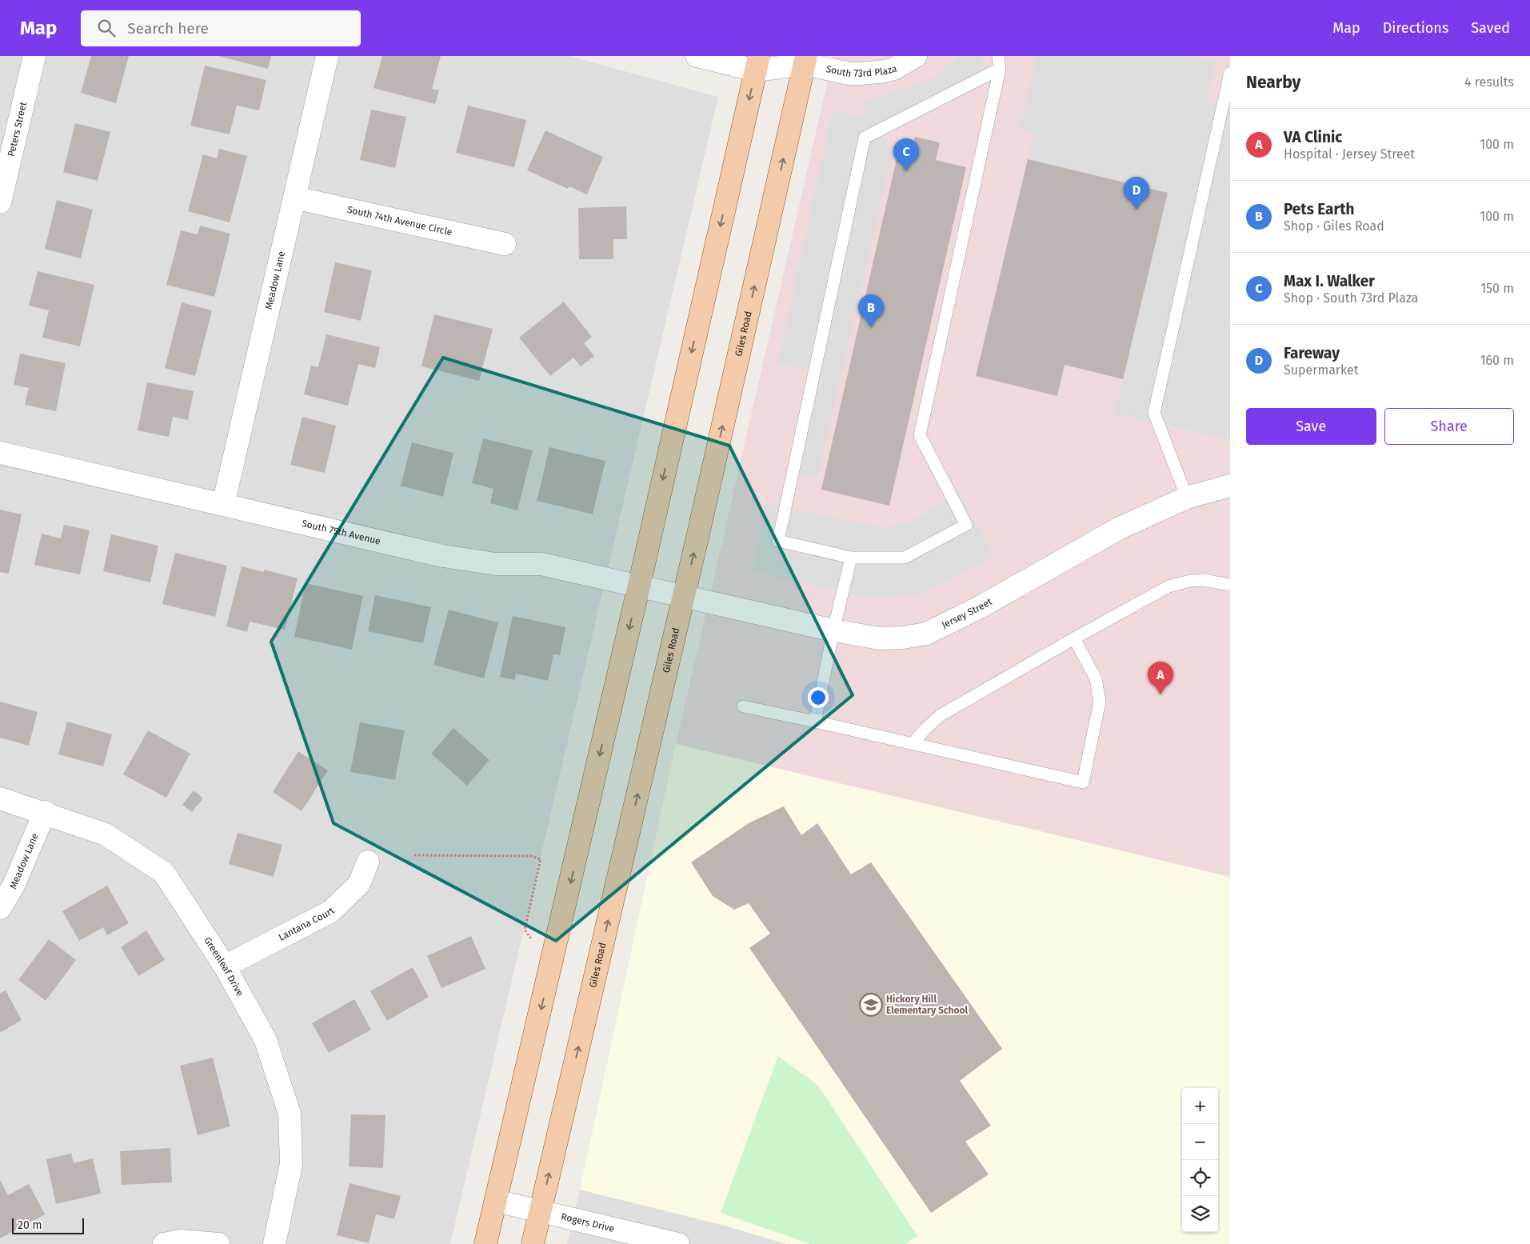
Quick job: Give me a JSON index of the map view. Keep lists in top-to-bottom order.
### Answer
{
  "streets": {
    "main road": ["Giles Road"],
    "street": [
      "South 73rd Plaza",
      "Peters Street",
      "South 74th Avenue Circle",
      "Meadow Lane",
      "South 75th Avenue",
      "Jersey Street",
      "Lantana Court",
      "Greenleaf Drive",
      "Rogers Drive"
    ]
  },
  "crossings": [
    ["South 73rd Plaza", "Giles Road"],
    ["South 74th Avenue Circle", "Meadow Lane"],
    ["Meadow Lane", "South 75th Avenue"],
    ["Meadow Lane", "Greenleaf Drive"],
    ["Giles Road", "South 75th Avenue"],
    ["Giles Road", "Jersey Street"],
    ["Giles Road", "Rogers Drive"],
    ["South 75th Avenue", "Jersey Street"],
    ["Lantana Court", "Greenleaf Drive"]
  ],
  "places": {
    "school or university": ["Hickory Hill Elementary School"]
  },
  "scale_bar": "20 m",
  "page": {
    "header": "Map",
    "search": "Search here",
    "nav": ["Map", "Directions", "Saved"],
    "heading": ["Nearby", "4 results"],
    "list": [
      {
        "mark": "A",
        "name": "VA Clinic",
        "note": "Hospital · Jersey Street",
        "value": "100 m"
      },
      {
        "mark": "B",
        "name": "Pets Earth",
        "note": "Shop · Giles Road",
        "value": "100 m"
      },
      {
        "mark": "C",
        "name": "Max I. Walker",
        "note": "Shop · South 73rd Plaza",
        "value": "150 m"
      },
      {
        "mark": "D",
        "name": "Fareway",
        "note": "Supermarket",
        "value": "160 m"
      }
    ],
    "pins": [
      "C",
      "D",
      "B",
      "A"
    ],
    "buttons": ["Save", "Share"],
    "map_buttons": ["+", "−"],
    "scale": "20 m"
  }
}
